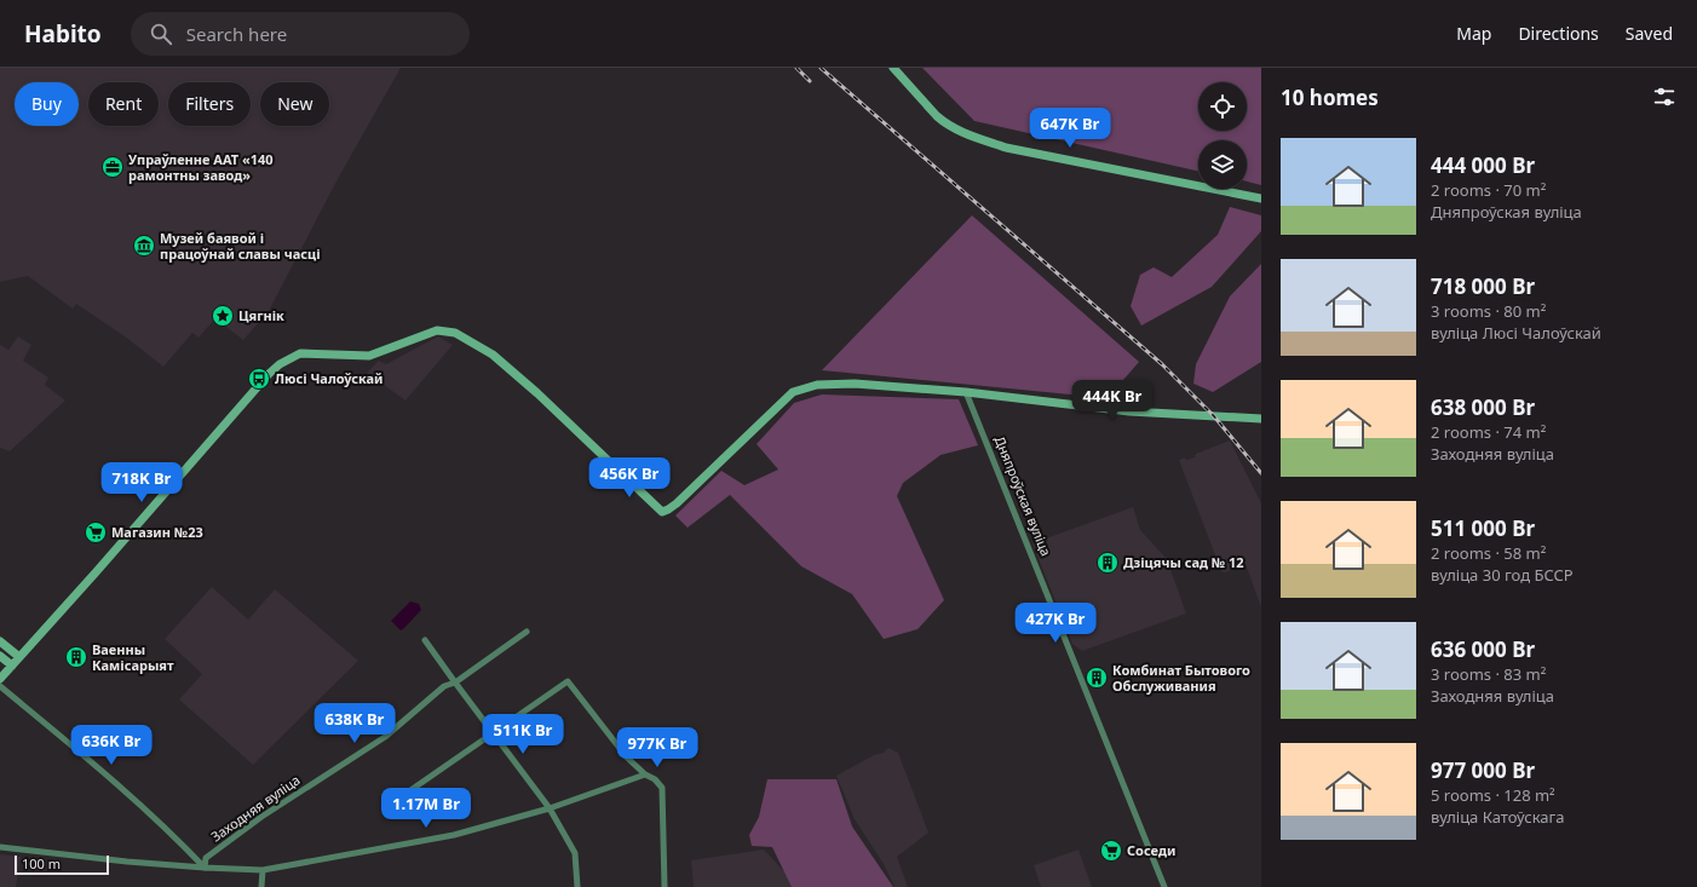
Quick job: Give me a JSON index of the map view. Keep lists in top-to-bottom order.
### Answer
{
  "streets": {
    "street": ["Дняпроўская вуліца", "Заходняя вуліца"]
  },
  "places": {
    "office": ["Упраўленне ААТ «140 рамонтны завод»"],
    "museum": ["Музей баявой і працоўнай славы часці"],
    "place": ["Цягнік"],
    "bus stop": ["Люсі Чалоўскай"],
    "supermarket": ["Магазин №23", "Соседи"],
    "building": ["Дзіцячы сад № 12", "Ваенны Камісарыят", "Комбинат Бытового Обслуживания"]
  },
  "scale_bar": "100 m",
  "page": {
    "header": "Habito",
    "search": "Search here",
    "nav": ["Map", "Directions", "Saved"],
    "heading": "10 homes",
    "chip": [
      "Buy",
      "Rent",
      "Filters",
      "New"
    ],
    "price": [
      "647K Br",
      "444K Br",
      "456K Br",
      "718K Br",
      "427K Br",
      "638K Br",
      "511K Br",
      "636K Br",
      "977K Br",
      "1.17M Br"
    ],
    "list": [
      {
        "name": "444 000 Br",
        "note": "2 rooms · 70 m² · Дняпроўская вуліца"
      },
      {
        "name": "718 000 Br",
        "note": "3 rooms · 80 m² · вуліца Люсі Чалоўскай"
      },
      {
        "name": "638 000 Br",
        "note": "2 rooms · 74 m² · Заходняя вуліца"
      },
      {
        "name": "511 000 Br",
        "note": "2 rooms · 58 m² · вуліца 30 год БССР"
      },
      {
        "name": "636 000 Br",
        "note": "3 rooms · 83 m² · Заходняя вуліца"
      },
      {
        "name": "977 000 Br",
        "note": "5 rooms · 128 m² · вуліца Катоўскага"
      }
    ],
    "scale": "100 m"
  }
}
